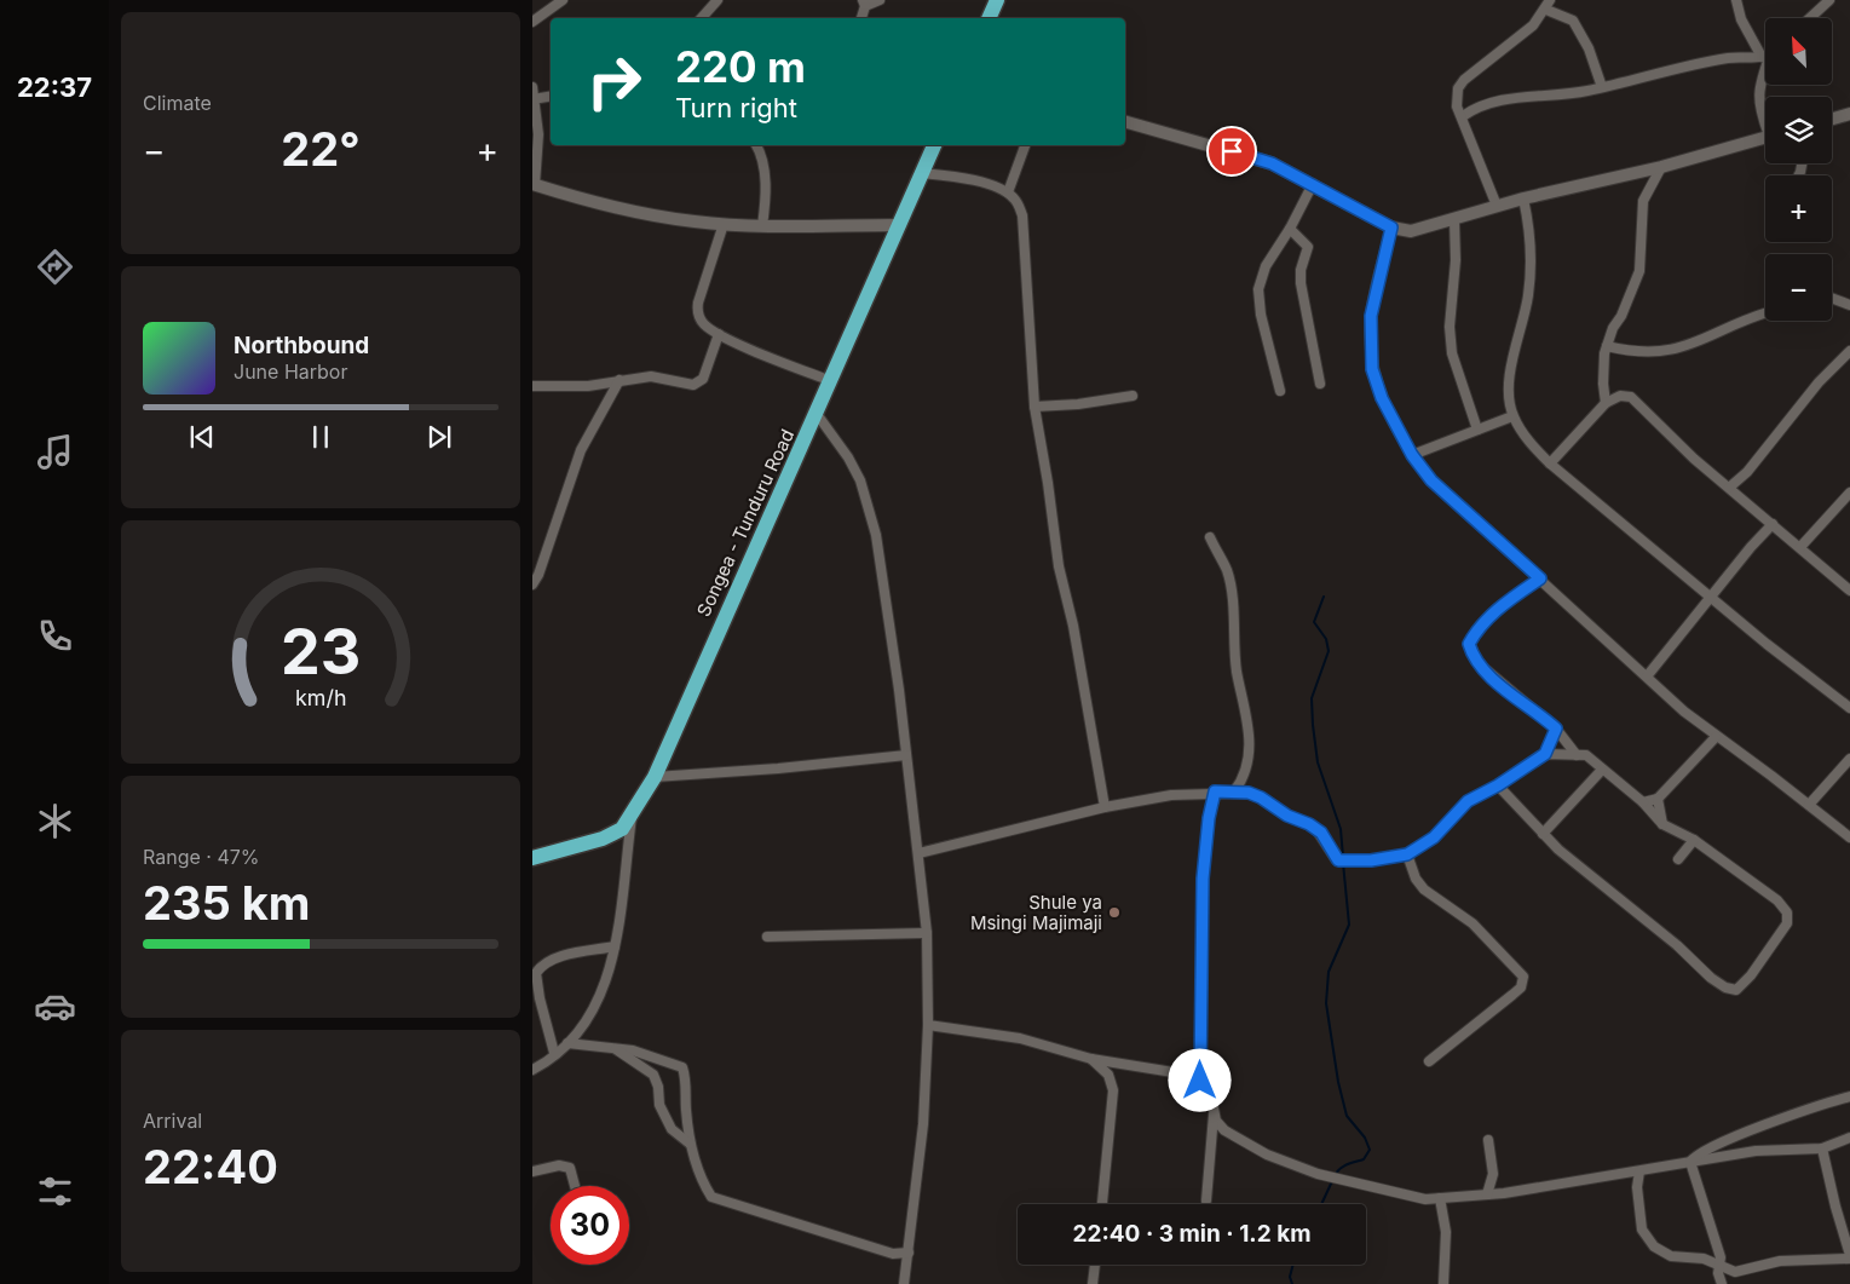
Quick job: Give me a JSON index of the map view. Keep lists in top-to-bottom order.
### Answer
{
  "streets": {
    "highway": ["Songea - Tunduru Road"]
  },
  "places": ["Shule ya Msingi Majimaji"],
  "north": "top left",
  "page": {
    "tabs": "22:37",
    "tile": [
      "Climate",
      ["Range · 47%", "235 km"],
      ["Arrival", "22:40"]
    ],
    "map_buttons": ["+", "−"],
    "turn": ["220 m", "Turn right"],
    "heat": ["−", "22°", "+"],
    "song": ["Northbound", "June Harbor"],
    "limit": "30",
    "trip": "22:40 · 3 min · 1.2 km",
    "gauge": ["23", "km/h"]
  }
}
